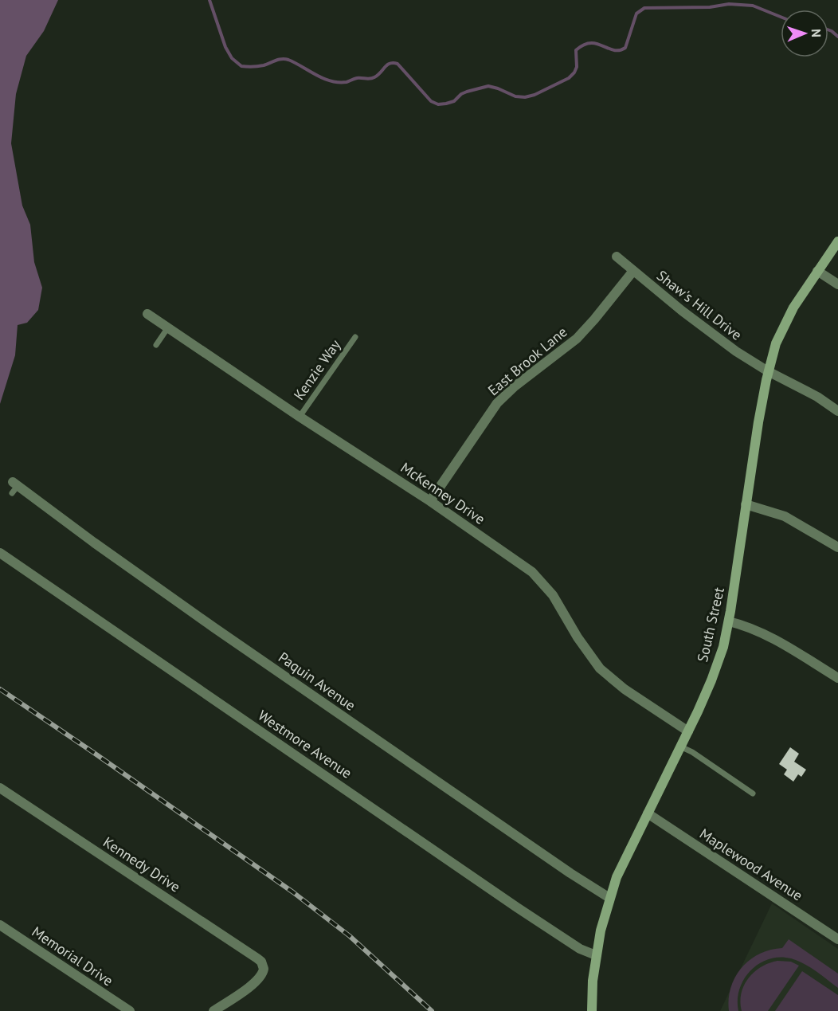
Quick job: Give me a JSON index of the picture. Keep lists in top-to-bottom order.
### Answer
{
  "streets": {
    "street": [
      "Shaw's Hill Drive",
      "East Brook Lane",
      "McKenney Drive",
      "South Street",
      "Paquin Avenue",
      "Westmore Avenue",
      "Kennedy Drive",
      "Maplewood Avenue",
      "Memorial Drive"
    ],
    "lane": ["Kenzie Way"]
  },
  "crossings": [
    ["Shaw's Hill Drive", "East Brook Lane"],
    ["Shaw's Hill Drive", "South Street"],
    ["East Brook Lane", "McKenney Drive"],
    ["Kenzie Way", "McKenney Drive"],
    ["McKenney Drive", "South Street"],
    ["South Street", "Paquin Avenue"],
    ["South Street", "Westmore Avenue"],
    ["South Street", "Maplewood Avenue"]
  ],
  "north": "right"
}
